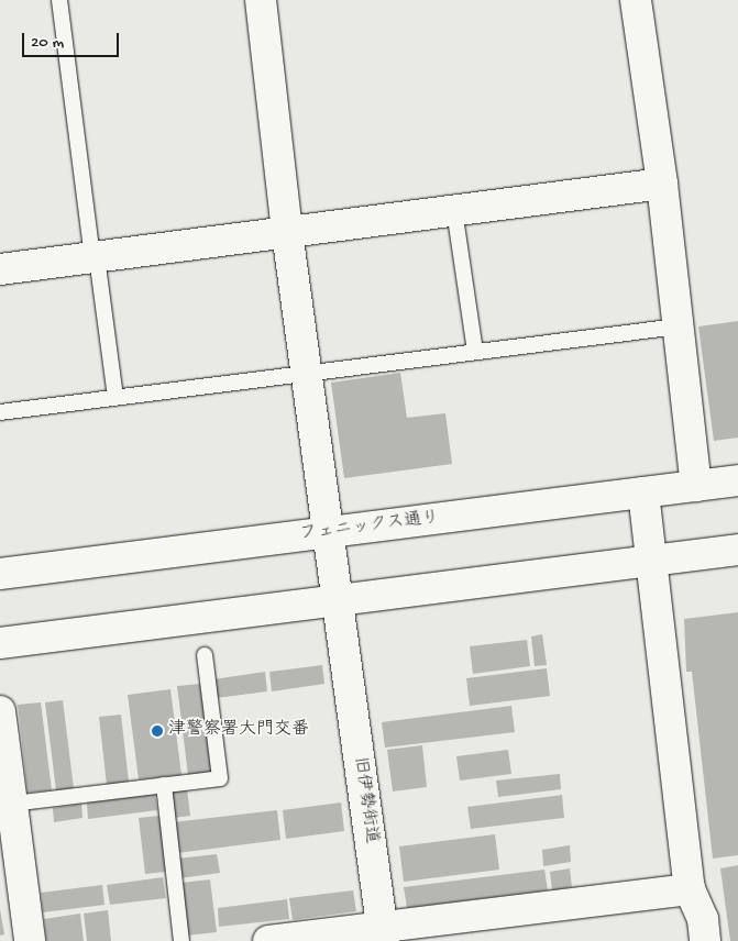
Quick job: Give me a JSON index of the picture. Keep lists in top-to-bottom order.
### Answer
{
  "streets": {
    "street": ["フェニックス通り", "旧伊勢街道"]
  },
  "crossings": [
    ["フェニックス通り", "旧伊勢街道"]
  ],
  "places": ["津警察署大門交番"],
  "scale_bar": "20 m"
}
